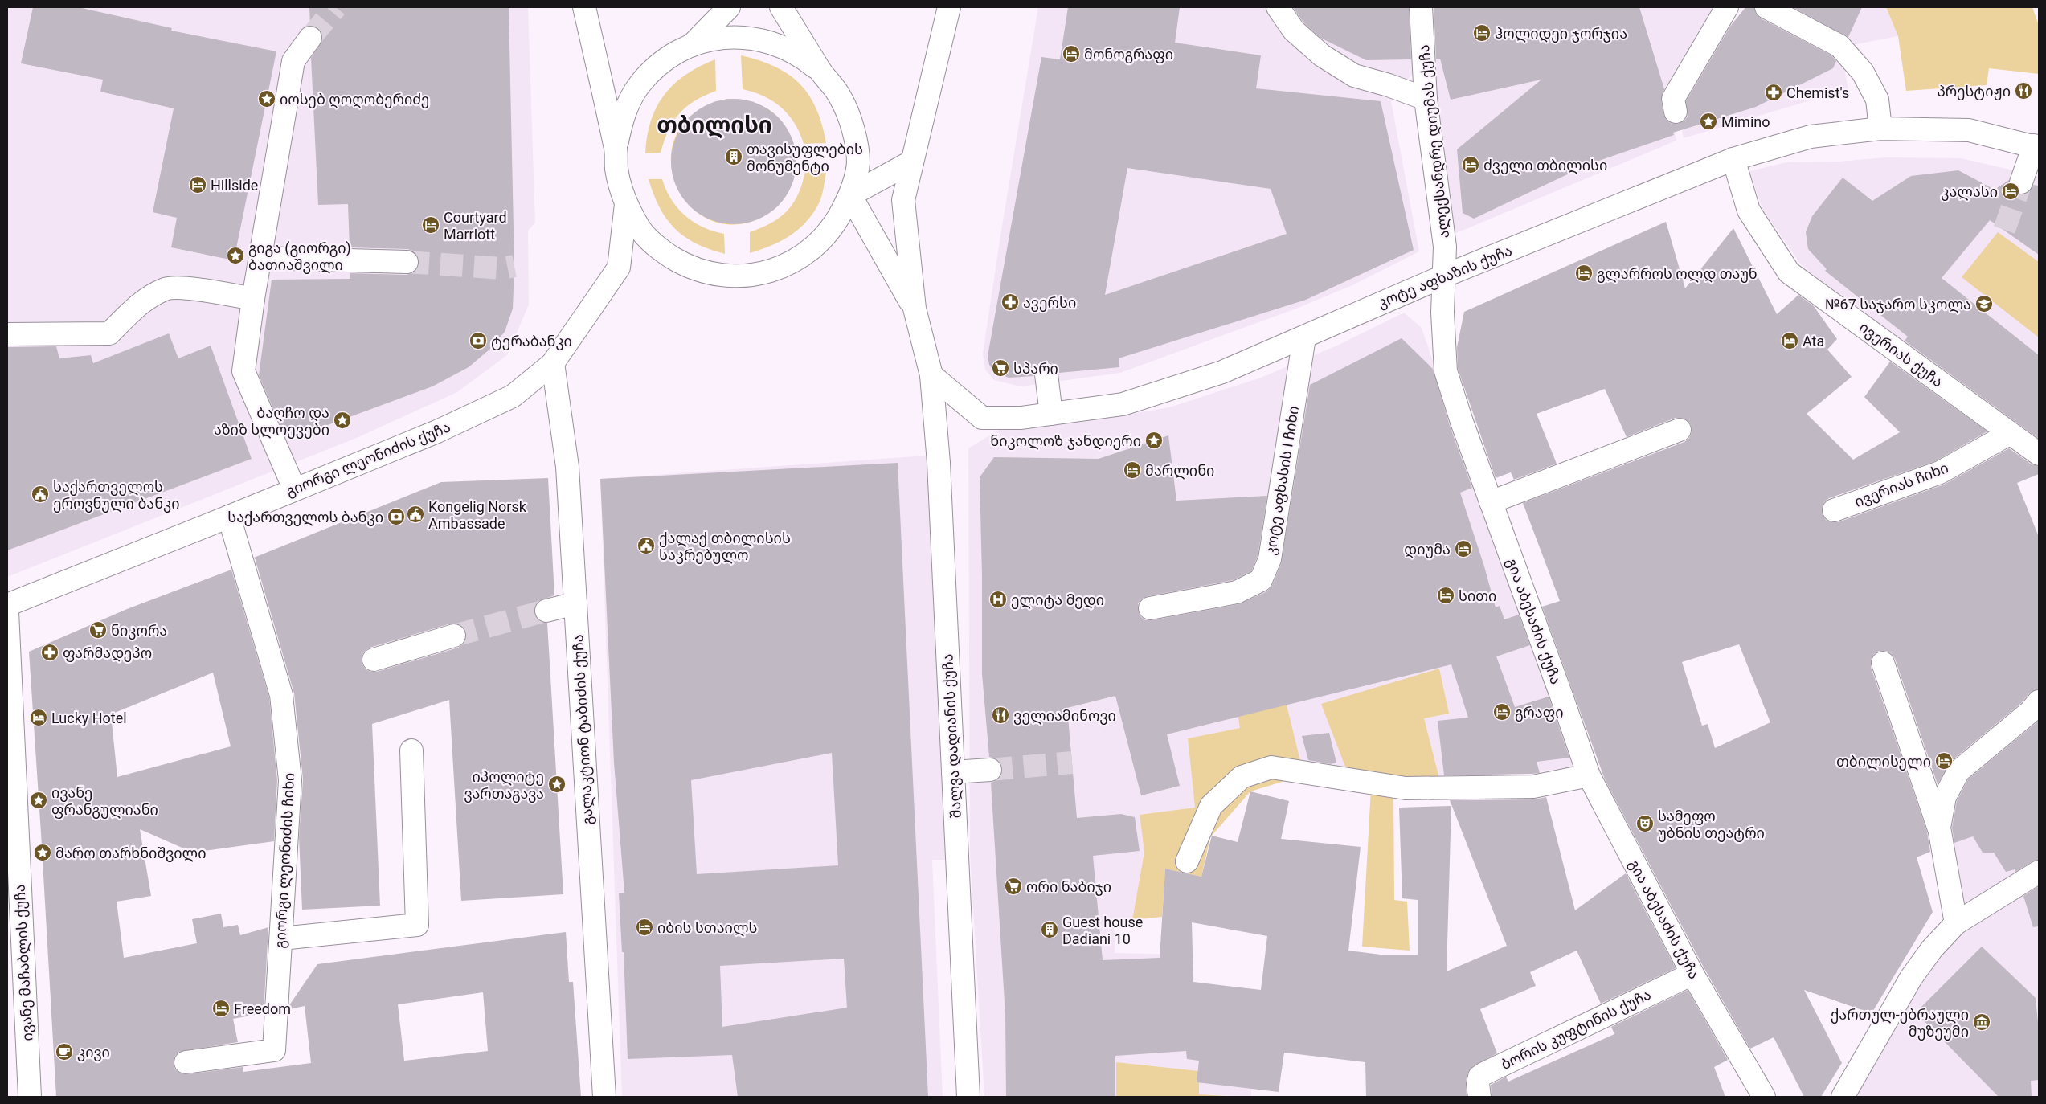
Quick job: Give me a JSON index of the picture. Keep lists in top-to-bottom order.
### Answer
{
  "streets": {
    "street": [
      "ალექსანდრე დიუმას ქუჩა",
      "კოტე აფხაზის ქუჩა",
      "ივერიას ქუჩა",
      "გიორგი ლეონიძის ქუჩა",
      "კოტე აფხასის I ჩიხი",
      "ივერიას ჩიხი",
      "გია აბესაძის ქუჩა",
      "გალაკტიონ ტაბიძის ქუჩა",
      "შალვა დადიანის ქუჩა",
      "გიორგი ლეონიძის ჩიხი",
      "ივანე მაჩაბლის ქუჩა",
      "ბორის კუფტინის ქუჩა"
    ]
  },
  "crossings": [
    ["ალექსანდრე დიუმას ქუჩა", "კოტე აფხაზის ქუჩა"],
    ["ალექსანდრე დიუმას ქუჩა", "გია აბესაძის ქუჩა"],
    ["კოტე აფხაზის ქუჩა", "ივერიას ქუჩა"],
    ["კოტე აფხაზის ქუჩა", "კოტე აფხასის I ჩიხი"],
    ["კოტე აფხაზის ქუჩა", "გია აბესაძის ქუჩა"],
    ["კოტე აფხაზის ქუჩა", "შალვა დადიანის ქუჩა"],
    ["ივერიას ქუჩა", "ივერიას ჩიხი"],
    ["გიორგი ლეონიძის ქუჩა", "გალაკტიონ ტაბიძის ქუჩა"],
    ["გიორგი ლეონიძის ქუჩა", "გიორგი ლეონიძის ჩიხი"],
    ["გია აბესაძის ქუჩა", "ბორის კუფტინის ქუჩა"]
  ],
  "districts": ["თბილისი"],
  "places": {
    "hotel": [
      "ჰოლიდეი ჯორჯია",
      "მონოგრაფი",
      "ძველი თბილისი",
      "Hillside",
      "კალასი",
      "Courtyard Marriott",
      "გლარროს ოლდ თაუნ",
      "Ata",
      "მარლინი",
      "დიუმა",
      "სითი",
      "გრაფი",
      "Lucky Hotel",
      "თბილისელი",
      "იბის სთაილს",
      "Freedom"
    ],
    "restaurant": ["პრესტიჟი", "ველიამინოვი"],
    "pharmacy": ["Chemist's", "ავერსი", "ფარმადეპო"],
    "place": [
      "იოსებ ღოღობერიძე",
      "Mimino",
      "გიგა (გიორგი) ბათიაშვილი",
      "ბაღჩო და აზიზ სლოევები",
      "ნიკოლოზ ჯანდიერი",
      "იპოლიტე ვართაგავა",
      "ივანე ფრანგულიანი",
      "მარო თარხნიშვილი"
    ],
    "building": ["თავისუფლების მონუმენტი", "Guest house Dadiani 10"],
    "school or university": ["№67 საჯარო სკოლა"],
    "bank": ["ტერაბანკი", "საქართველოს ბანკი"],
    "supermarket": ["სპარი", "ნიკორა", "ორი ნაბიჯი"],
    "public building": ["საქართველოს ეროვნული ბანკი", "Kongelig Norsk Ambassade", "ქალაქ თბილისის საკრებულო"],
    "hospital": ["ელიტა მედი"],
    "theatre": ["სამეფო უბნის თეატრი"],
    "museum": ["ქართულ-ებრაული მუზეუმი"],
    "cafe": ["კივი"]
  }
}
